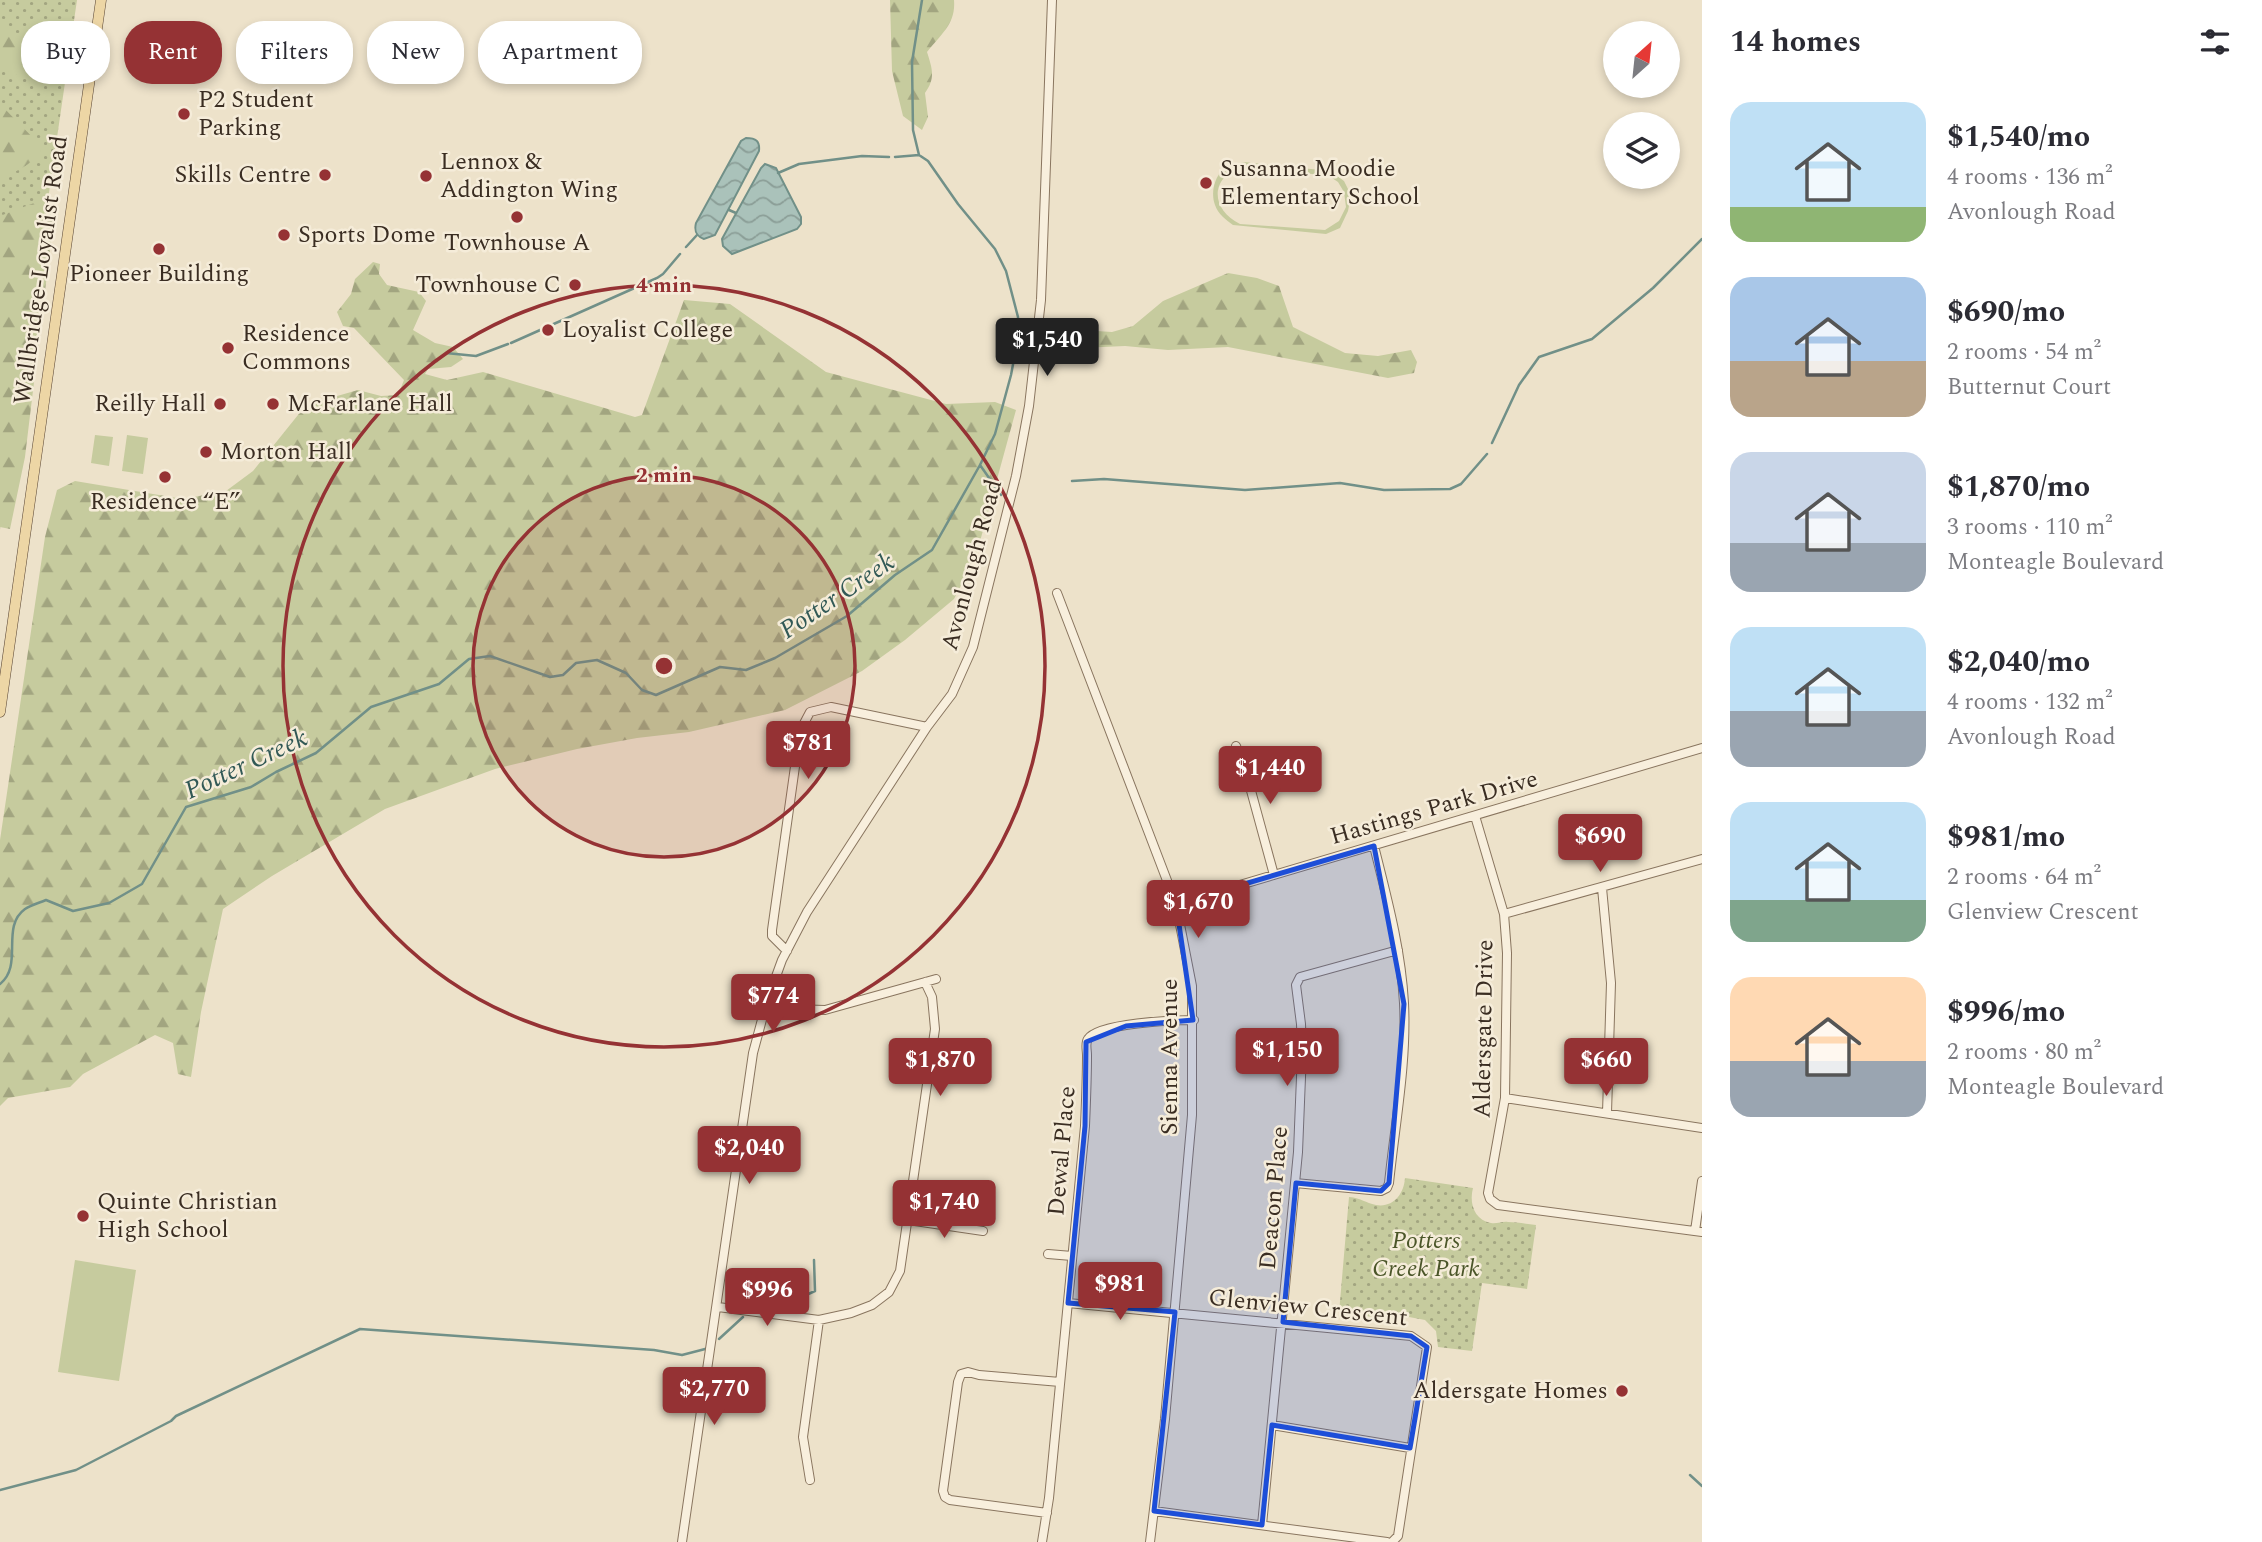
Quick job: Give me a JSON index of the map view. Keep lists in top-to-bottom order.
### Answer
{
  "streets": {
    "main road": ["Wallbridge-Loyalist Road"],
    "street": [
      "Avonlough Road",
      "Hastings Park Drive",
      "Aldersgate Drive",
      "Sienna Avenue",
      "Dewal Place",
      "Deacon Place",
      "Glenview Crescent"
    ]
  },
  "crossings": [
    ["Hastings Park Drive", "Aldersgate Drive"],
    ["Hastings Park Drive", "Sienna Avenue"],
    ["Sienna Avenue", "Dewal Place"],
    ["Sienna Avenue", "Glenview Crescent"],
    ["Dewal Place", "Glenview Crescent"],
    ["Deacon Place", "Glenview Crescent"]
  ],
  "water": ["Potter Creek"],
  "parks": ["Potters Creek Park"],
  "places": [
    "P2 Student Parking",
    "Skills Centre",
    "Lennox & Addington Wing",
    "Susanna Moodie Elementary School",
    "Townhouse A",
    "Sports Dome",
    "Pioneer Building",
    "Townhouse C",
    "Loyalist College",
    "Residence Commons",
    "Reilly Hall",
    "McFarlane Hall",
    "Morton Hall",
    "Residence “E”",
    "Quinte Christian High School",
    "Aldersgate Homes"
  ],
  "north": "top right",
  "page": {
    "heading": "14 homes",
    "chip": [
      "Buy",
      "Rent",
      "Filters",
      "New",
      "Apartment"
    ],
    "list": [
      {
        "name": "$1,540/mo",
        "note": "4 rooms · 136 m² · Avonlough Road"
      },
      {
        "name": "$690/mo",
        "note": "2 rooms · 54 m² · Butternut Court"
      },
      {
        "name": "$1,870/mo",
        "note": "3 rooms · 110 m² · Monteagle Boulevard"
      },
      {
        "name": "$2,040/mo",
        "note": "4 rooms · 132 m² · Avonlough Road"
      },
      {
        "name": "$981/mo",
        "note": "2 rooms · 64 m² · Glenview Crescent"
      },
      {
        "name": "$996/mo",
        "note": "2 rooms · 80 m² · Monteagle Boulevard"
      }
    ],
    "price": [
      "$1,540",
      "$781",
      "$1,440",
      "$690",
      "$1,670",
      "$774",
      "$1,150",
      "$1,870",
      "$660",
      "$2,040",
      "$1,740",
      "$981",
      "$996",
      "$2,770"
    ]
  },
  "rings": ["4 min", "2 min"]
}
